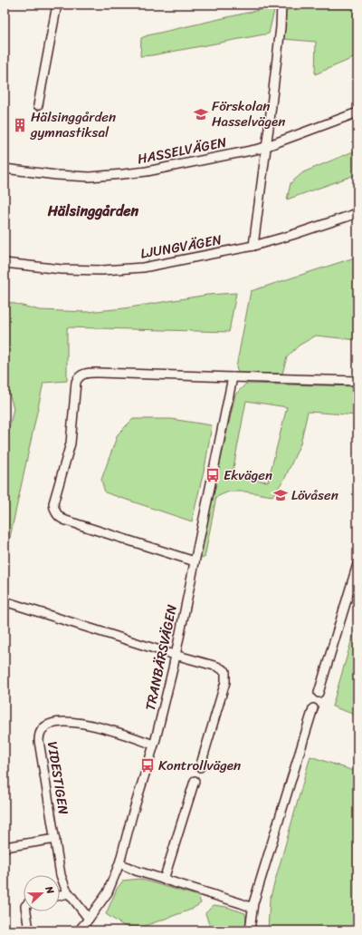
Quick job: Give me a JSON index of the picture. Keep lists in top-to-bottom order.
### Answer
{
  "streets": {
    "street": [
      "HASSELVÄGEN",
      "LJUNGVÄGEN",
      "TRANBÄRSVÄGEN",
      "VIDESTIGEN"
    ]
  },
  "crossings": [
    ["TRANBÄRSVÄGEN", "VIDESTIGEN"]
  ],
  "districts": ["Hälsinggården"],
  "places": {
    "school or university": ["Förskolan Hasselvägen", "Lövåsen"],
    "building": ["Hälsinggården gymnastiksal"],
    "bus stop": ["Ekvägen", "Kontrollvägen"]
  },
  "north": "right"
}
